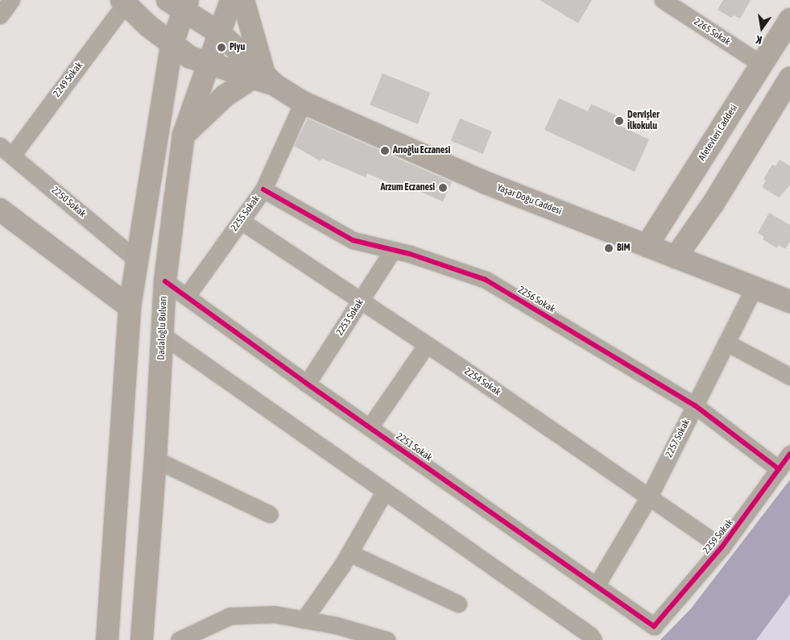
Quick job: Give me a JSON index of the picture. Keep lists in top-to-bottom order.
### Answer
{
  "streets": {
    "main road": ["Afetevleri Caddesi", "Yaşar Doğu Caddesi", "Dadaloğlu Bulvarı"],
    "street": [
      "2265 Sokak",
      "2249 Sokak",
      "2250 Sokak",
      "2255 Sokak",
      "2256 Sokak",
      "2253 Sokak",
      "2254 Sokak",
      "2257 Sokak",
      "2251 Sokak",
      "2259 Sokak"
    ]
  },
  "crossings": [
    ["2265 Sokak", "Afetevleri Caddesi"],
    ["2249 Sokak", "2250 Sokak"],
    ["Afetevleri Caddesi", "Yaşar Doğu Caddesi"],
    ["Yaşar Doğu Caddesi", "2255 Sokak"],
    ["Yaşar Doğu Caddesi", "2257 Sokak"],
    ["2255 Sokak", "2256 Sokak"],
    ["2255 Sokak", "2254 Sokak"],
    ["2255 Sokak", "2251 Sokak"],
    ["2256 Sokak", "2253 Sokak"],
    ["2256 Sokak", "2257 Sokak"],
    ["2256 Sokak", "2259 Sokak"],
    ["2253 Sokak", "2254 Sokak"],
    ["2253 Sokak", "2251 Sokak"],
    ["Dadaloğlu Bulvarı", "2251 Sokak"],
    ["2254 Sokak", "2257 Sokak"],
    ["2254 Sokak", "2259 Sokak"],
    ["2257 Sokak", "2251 Sokak"],
    ["2251 Sokak", "2259 Sokak"]
  ],
  "places": [
    "Piyu",
    "Dervişler İlkokulu",
    "Arıoğlu Eczanesi",
    "Arzum Eczanesi",
    "BiM"
  ],
  "north": "bottom"
}
